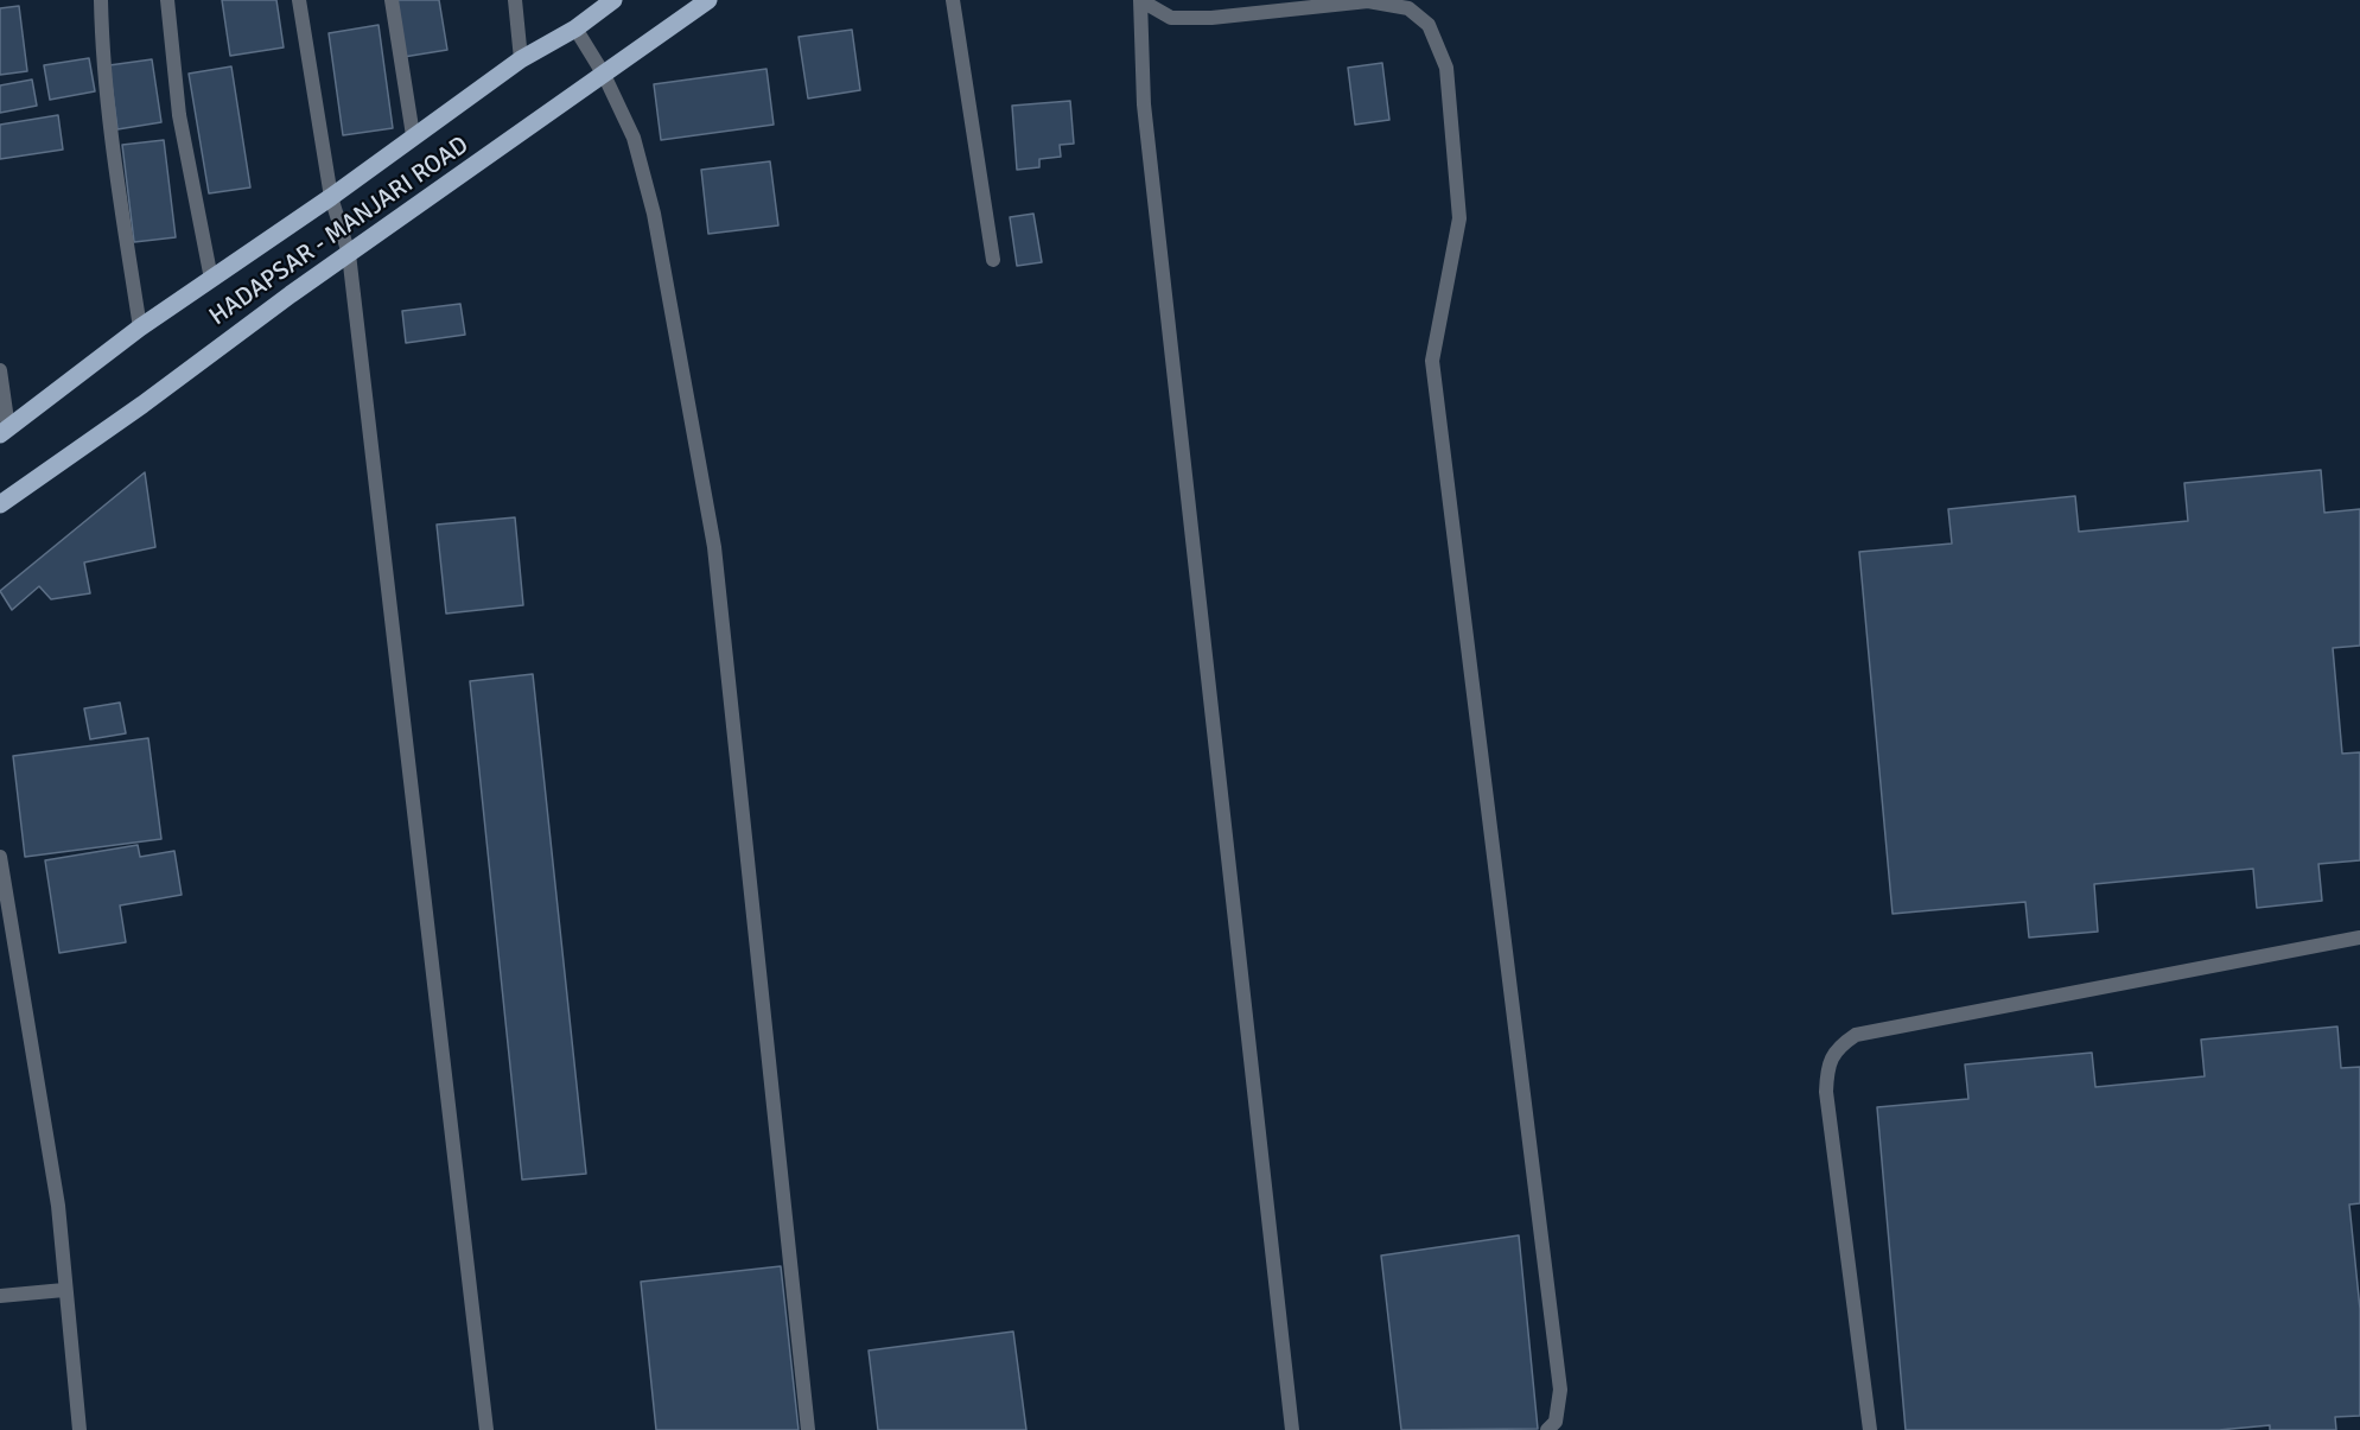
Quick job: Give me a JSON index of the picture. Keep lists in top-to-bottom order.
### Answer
{
  "streets": {
    "main road": ["HADAPSAR - MANJARI ROAD"]
  }
}
